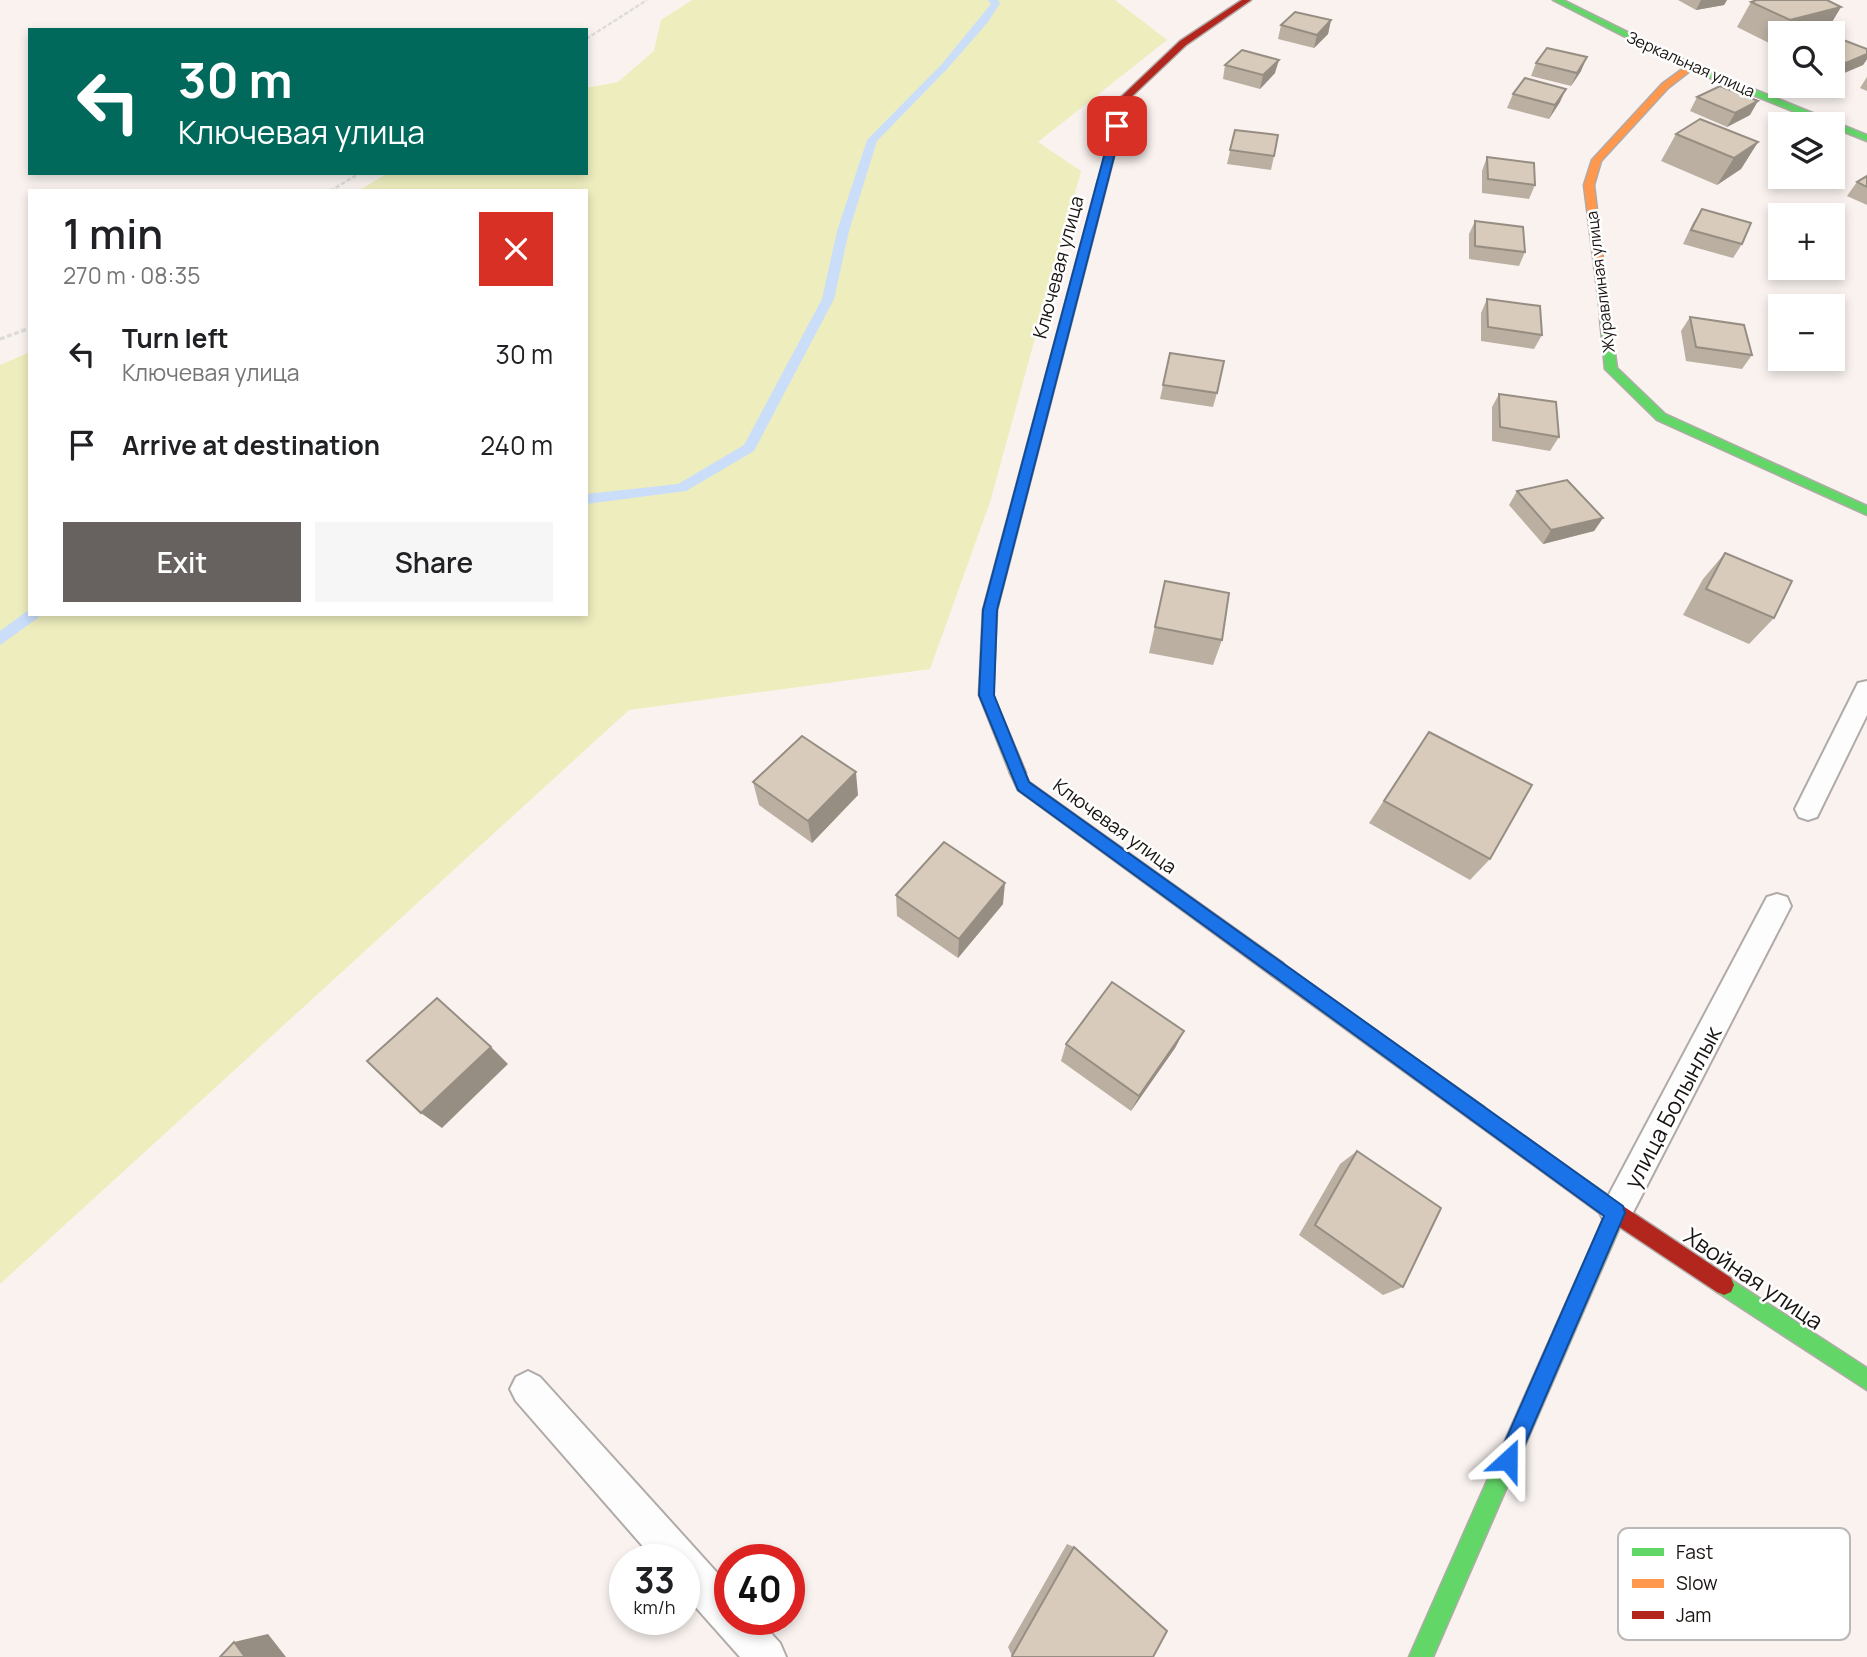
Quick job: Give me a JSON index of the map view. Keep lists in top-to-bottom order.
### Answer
{
  "streets": {
    "street": [
      "Зеркальная улица",
      "Ключевая улица",
      "Журавлиная улица",
      "улица Болынлык",
      "Хвойная улица"
    ]
  },
  "crossings": [
    ["Зеркальная улица", "Журавлиная улица"],
    ["Ключевая улица", "улица Болынлык"],
    ["Ключевая улица", "Хвойная улица"],
    ["улица Болынлык", "Хвойная улица"]
  ],
  "legend": ["Fast", "Slow", "Jam"],
  "page": {
    "map_buttons": ["+", "−"],
    "turn": ["30 m", "Ключевая улица"],
    "heading": ["1 min", "270 m · 08:35"],
    "list": [
      {
        "name": "Turn left",
        "note": "Ключевая улица",
        "value": "30 m"
      },
      {
        "name": "Arrive at destination",
        "value": "240 m"
      }
    ],
    "buttons": ["Exit", "Share"],
    "speed": "33 km/h",
    "limit": "40"
  }
}
